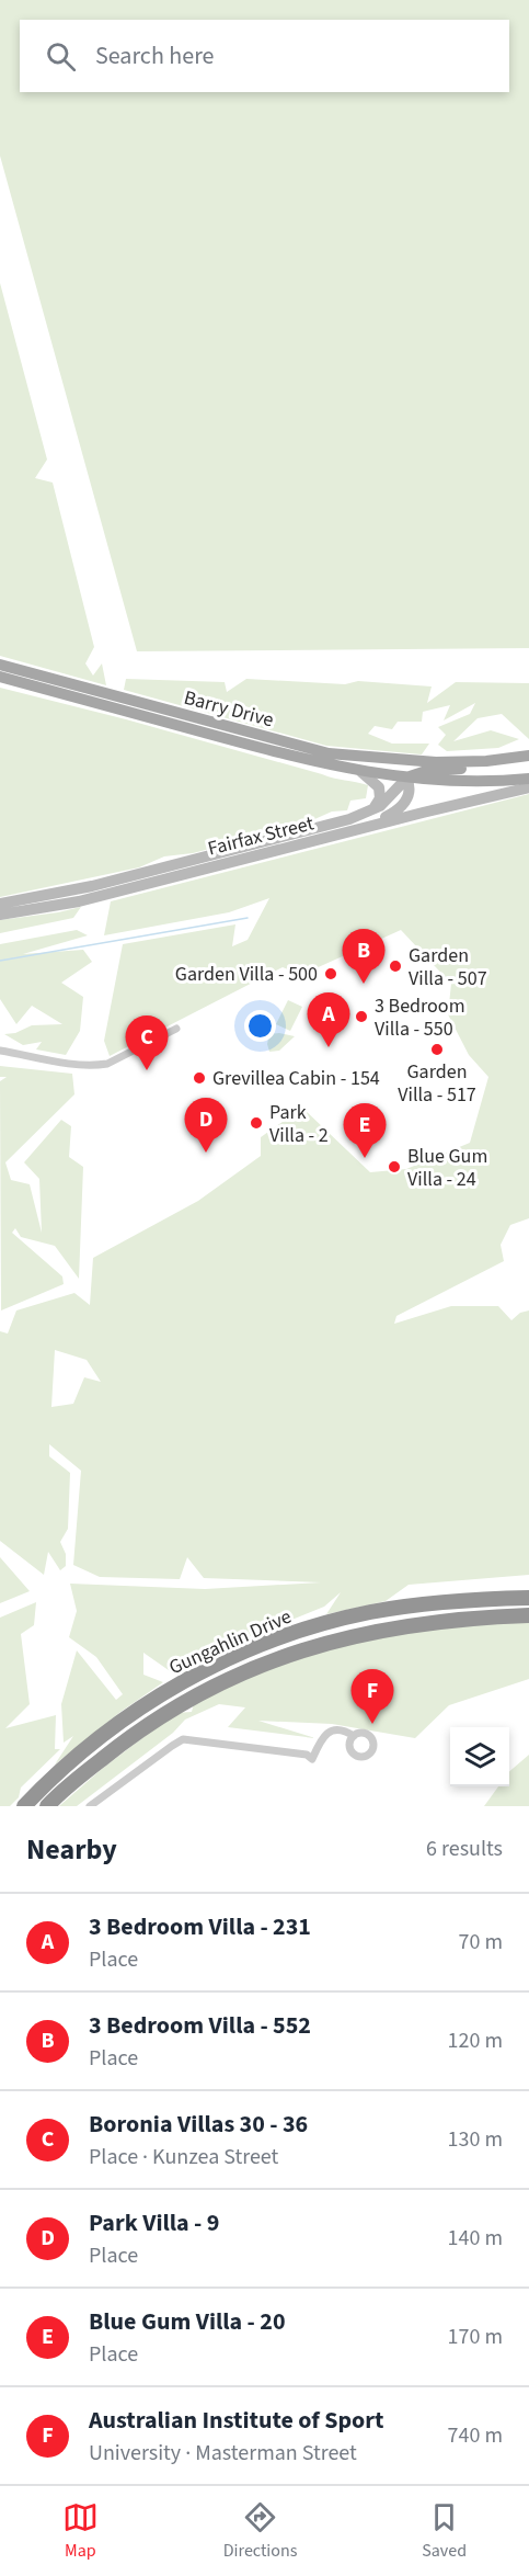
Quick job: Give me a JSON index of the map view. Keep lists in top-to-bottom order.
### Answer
{
  "streets": {
    "highway": ["Gungahlin Drive"],
    "main road": ["Barry Drive", "Fairfax Street"]
  },
  "crossings": [
    ["Barry Drive", "Fairfax Street"]
  ],
  "places": [
    "Garden Villa - 507",
    "Garden Villa - 500",
    "3 Bedroom Villa - 550",
    "Garden Villa - 517",
    "Grevillea Cabin - 154",
    "Park Villa - 2",
    "Blue Gum Villa - 24"
  ],
  "page": {
    "search": "Search here",
    "pins": [
      "B",
      "A",
      "C",
      "D",
      "E",
      "F"
    ],
    "heading": ["Nearby", "6 results"],
    "list": [
      {
        "mark": "A",
        "name": "3 Bedroom Villa - 231",
        "note": "Place",
        "value": "70 m"
      },
      {
        "mark": "B",
        "name": "3 Bedroom Villa - 552",
        "note": "Place",
        "value": "120 m"
      },
      {
        "mark": "C",
        "name": "Boronia Villas 30 - 36",
        "note": "Place · Kunzea Street",
        "value": "130 m"
      },
      {
        "mark": "D",
        "name": "Park Villa - 9",
        "note": "Place",
        "value": "140 m"
      },
      {
        "mark": "E",
        "name": "Blue Gum Villa - 20",
        "note": "Place",
        "value": "170 m"
      },
      {
        "mark": "F",
        "name": "Australian Institute of Sport",
        "note": "University · Masterman Street",
        "value": "740 m"
      }
    ],
    "nav": ["Map", "Directions", "Saved"]
  }
}
